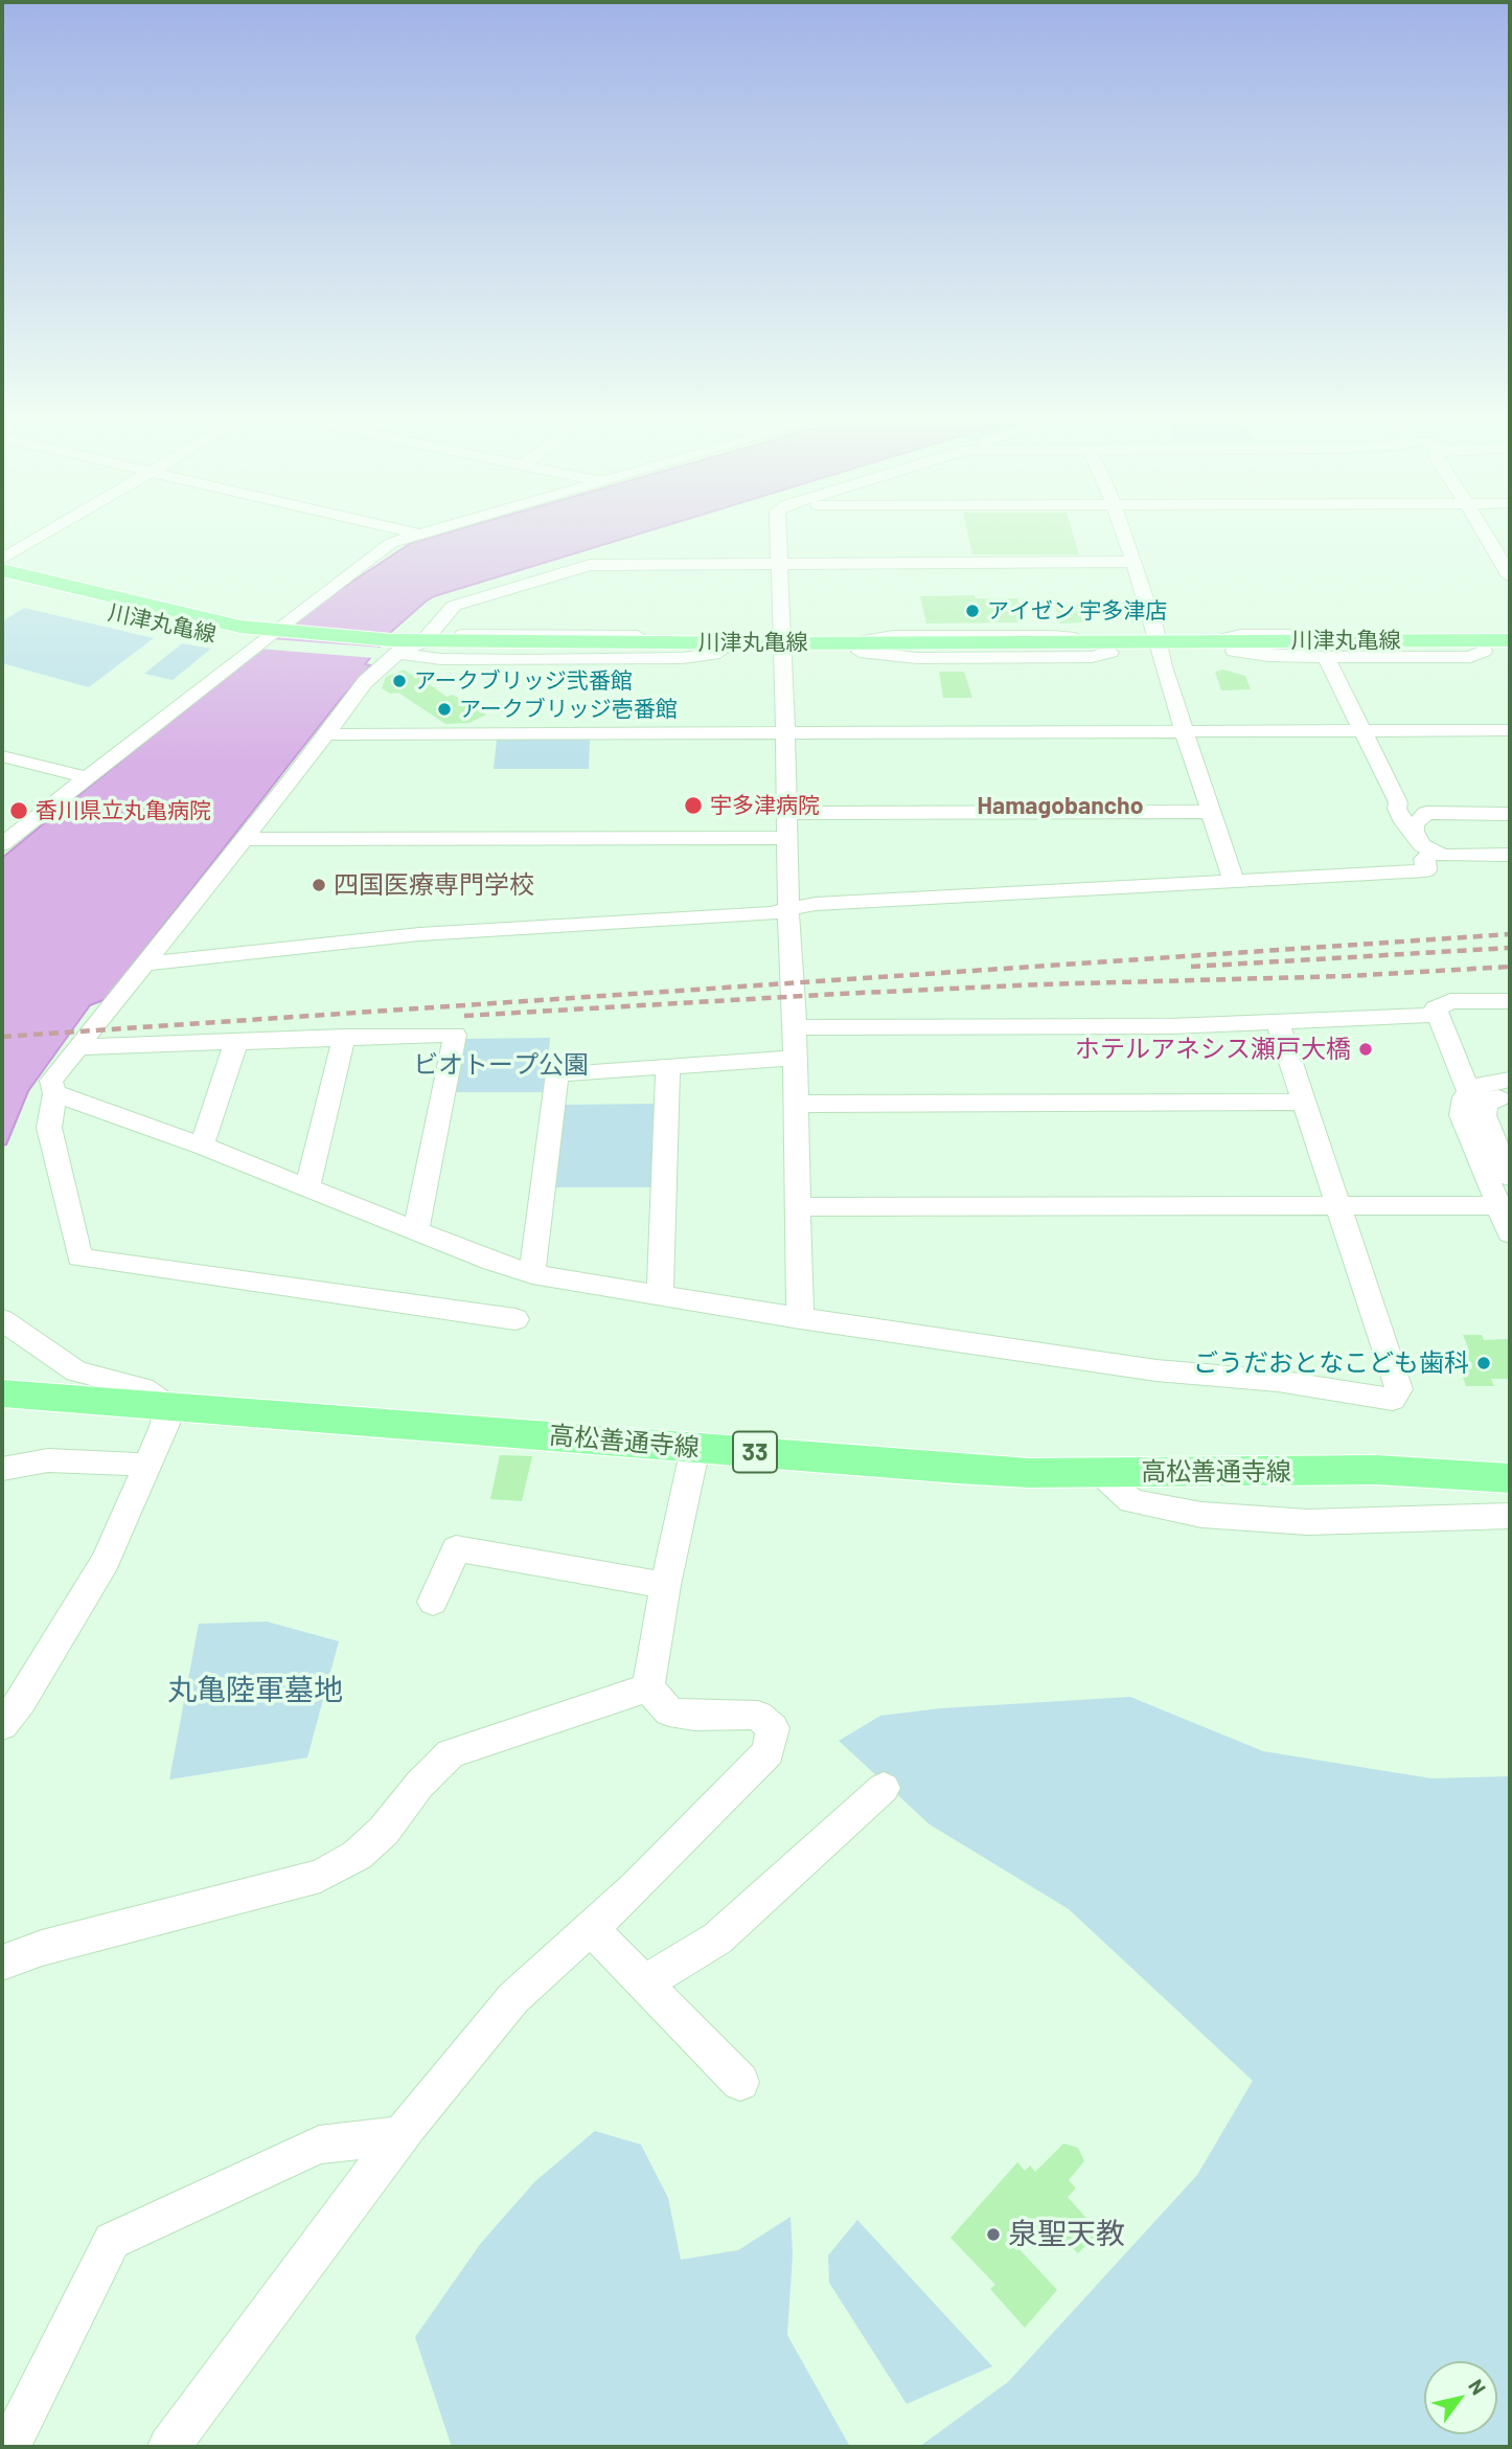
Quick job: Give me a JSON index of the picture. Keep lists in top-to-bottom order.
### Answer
{
  "streets": {
    "main road": ["川津丸亀線", "高松善通寺線", "33"]
  },
  "districts": ["Hamagobancho"],
  "parks": ["ビオトープ公園", "丸亀陸軍墓地"],
  "places": [
    "アイゼン 宇多津店",
    "アークブリッジ弐番館",
    "アークブリッジ壱番館",
    "宇多津病院",
    "香川県立丸亀病院",
    "四国医療専門学校",
    "ホテルアネシス瀬戸大橋",
    "ごうだおとなこども歯科",
    "泉聖天教"
  ],
  "north": "top right"
}
